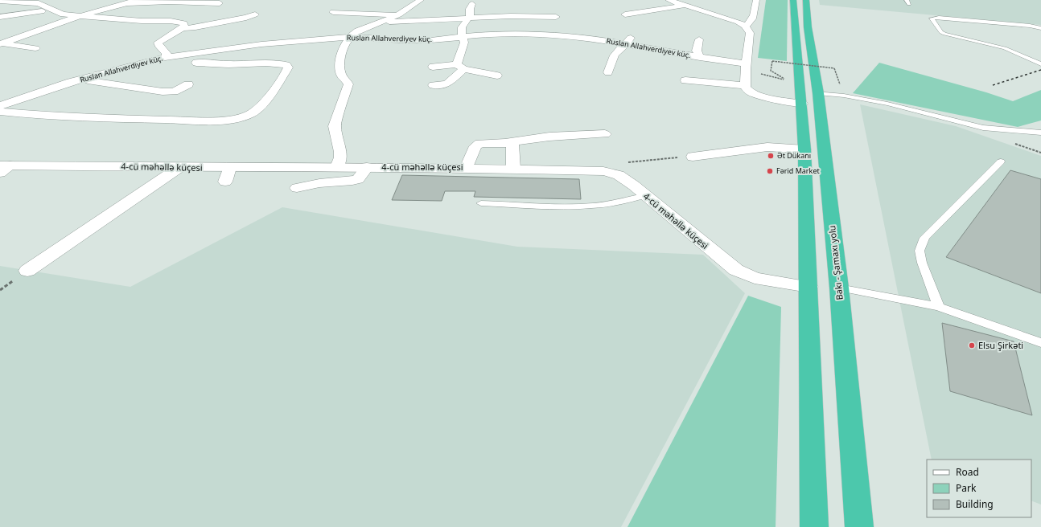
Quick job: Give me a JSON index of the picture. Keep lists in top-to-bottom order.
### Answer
{
  "streets": {
    "highway": ["Bakı - Şamaxı yolu"],
    "street": ["Ruslan Allahverdiyev küç.", "4-cü məhəllə küçesi"]
  },
  "places": ["Ət Dükanı", "Fərid Market", "Elsu Şirkəti"],
  "legend": ["Road", "Park", "Building"]
}
